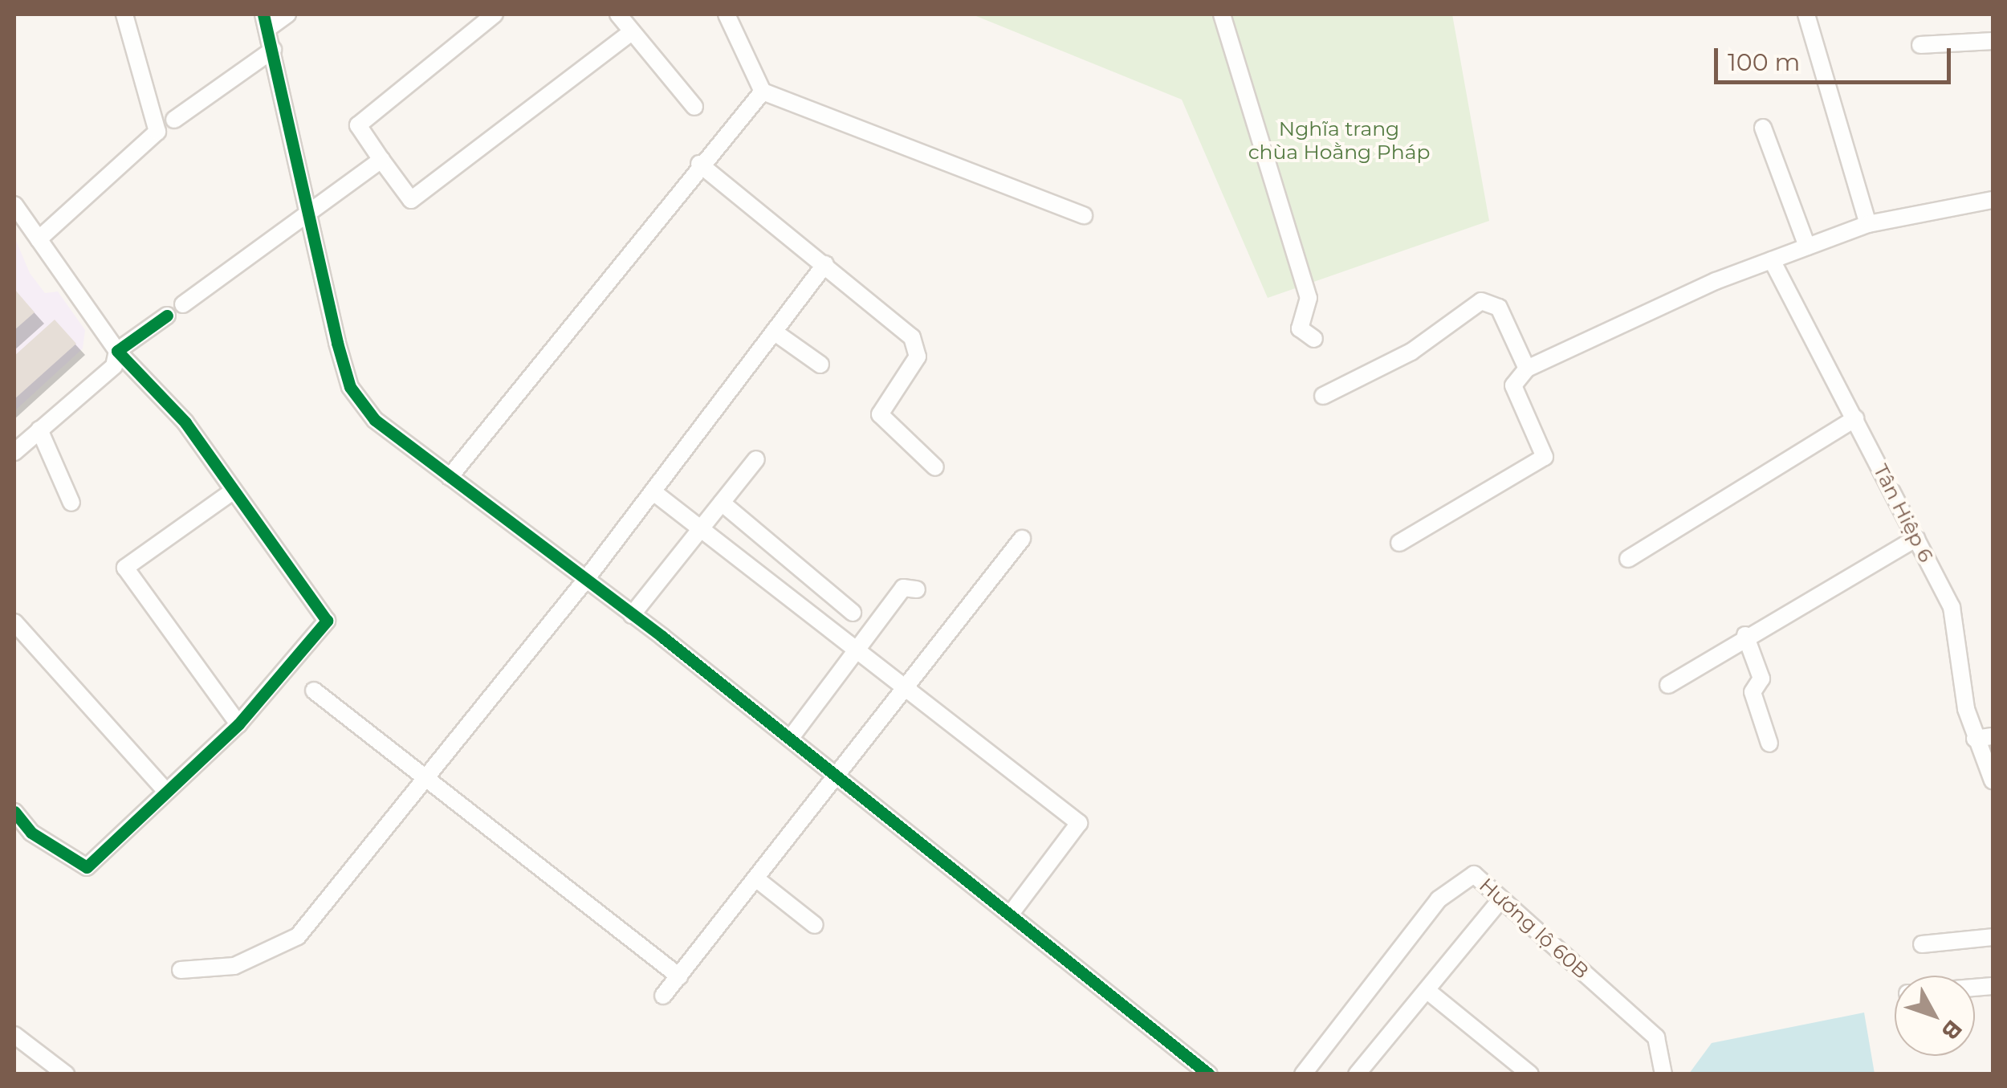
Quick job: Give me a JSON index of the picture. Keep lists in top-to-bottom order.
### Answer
{
  "streets": {
    "street": ["Tân Hiệp 6", "Hương lộ 60B"]
  },
  "parks": ["Nghĩa trang chùa Hoằng Pháp"],
  "scale_bar": "100 m",
  "north": "bottom right"
}
